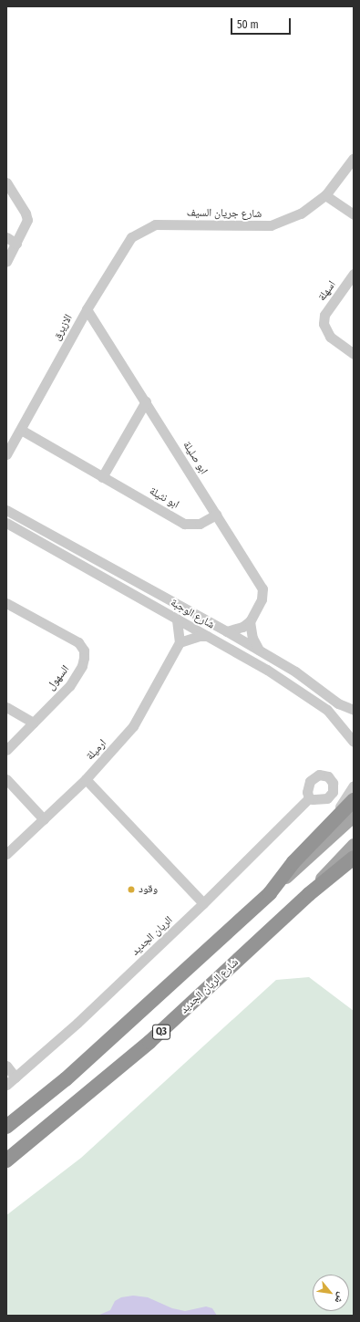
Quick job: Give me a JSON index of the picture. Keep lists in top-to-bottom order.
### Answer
{
  "streets": {
    "highway": ["شارع الريان الجديد", "Q3"],
    "street": [
      "شارع جريان السيف",
      "اسهلة",
      "الازيرق",
      "ابو صليلة",
      "ابو نثيلة",
      "شارع الوجبة",
      "السهول",
      "ارميلة",
      "الريان الجديد"
    ]
  },
  "crossings": [
    ["شارع جريان السيف", "الازيرق"],
    ["الازيرق", "ابو صليلة"],
    ["الازيرق", "ابو نثيلة"],
    ["ابو صليلة", "ابو نثيلة"]
  ],
  "places": ["وقود"],
  "scale_bar": "50 m",
  "north": "bottom right"
}
